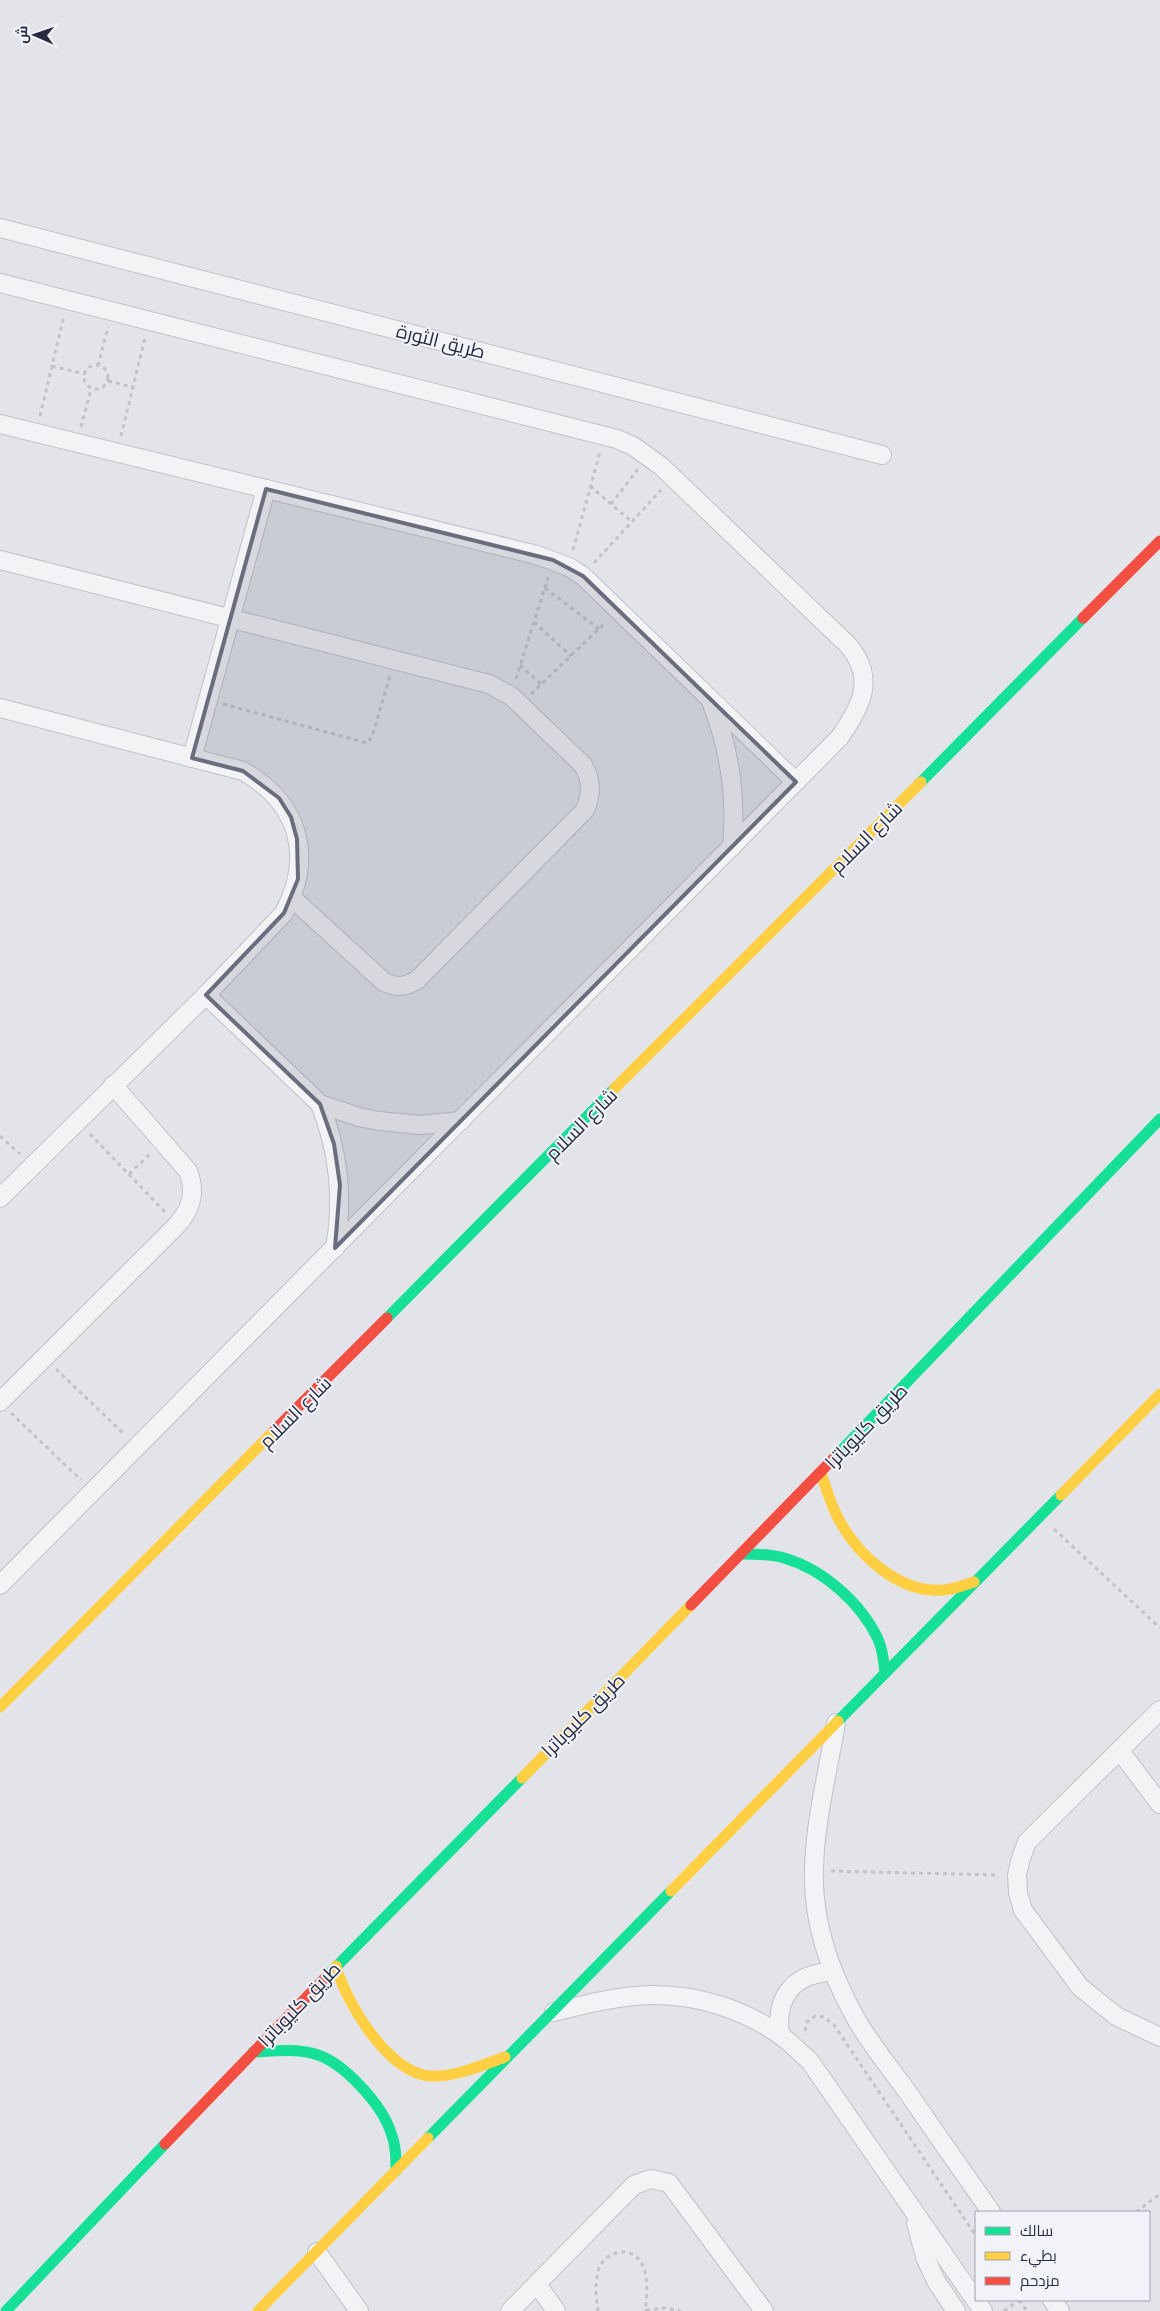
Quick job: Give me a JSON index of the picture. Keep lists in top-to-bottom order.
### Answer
{
  "streets": {
    "main road": ["شارع السلام", "طريق كليوباترا"],
    "street": ["طريق الثورة"]
  },
  "legend": ["سالك", "بطيء", "مزدحم"],
  "north": "left"
}
